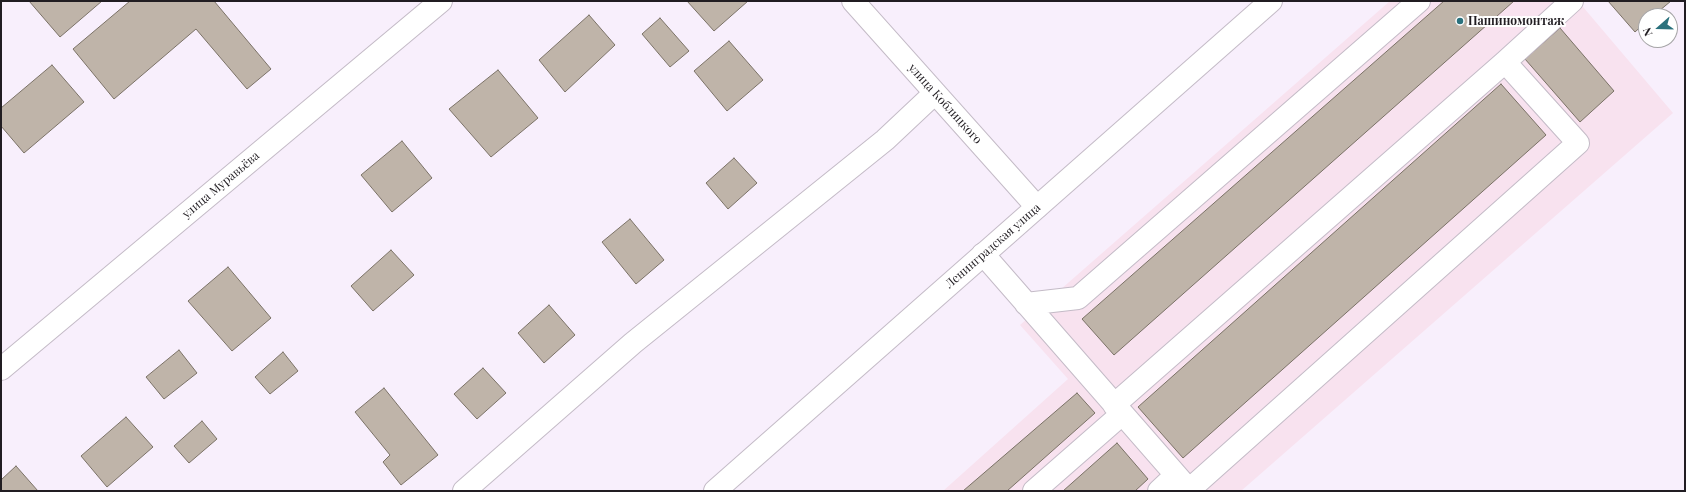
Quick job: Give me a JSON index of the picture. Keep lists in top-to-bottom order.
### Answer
{
  "streets": {
    "street": ["улица Коблицкого", "улица Муравьёва", "Ленинградская улица"]
  },
  "crossings": [
    ["улица Коблицкого", "Ленинградская улица"]
  ],
  "places": ["Пашиномонтаж"],
  "north": "left"
}
